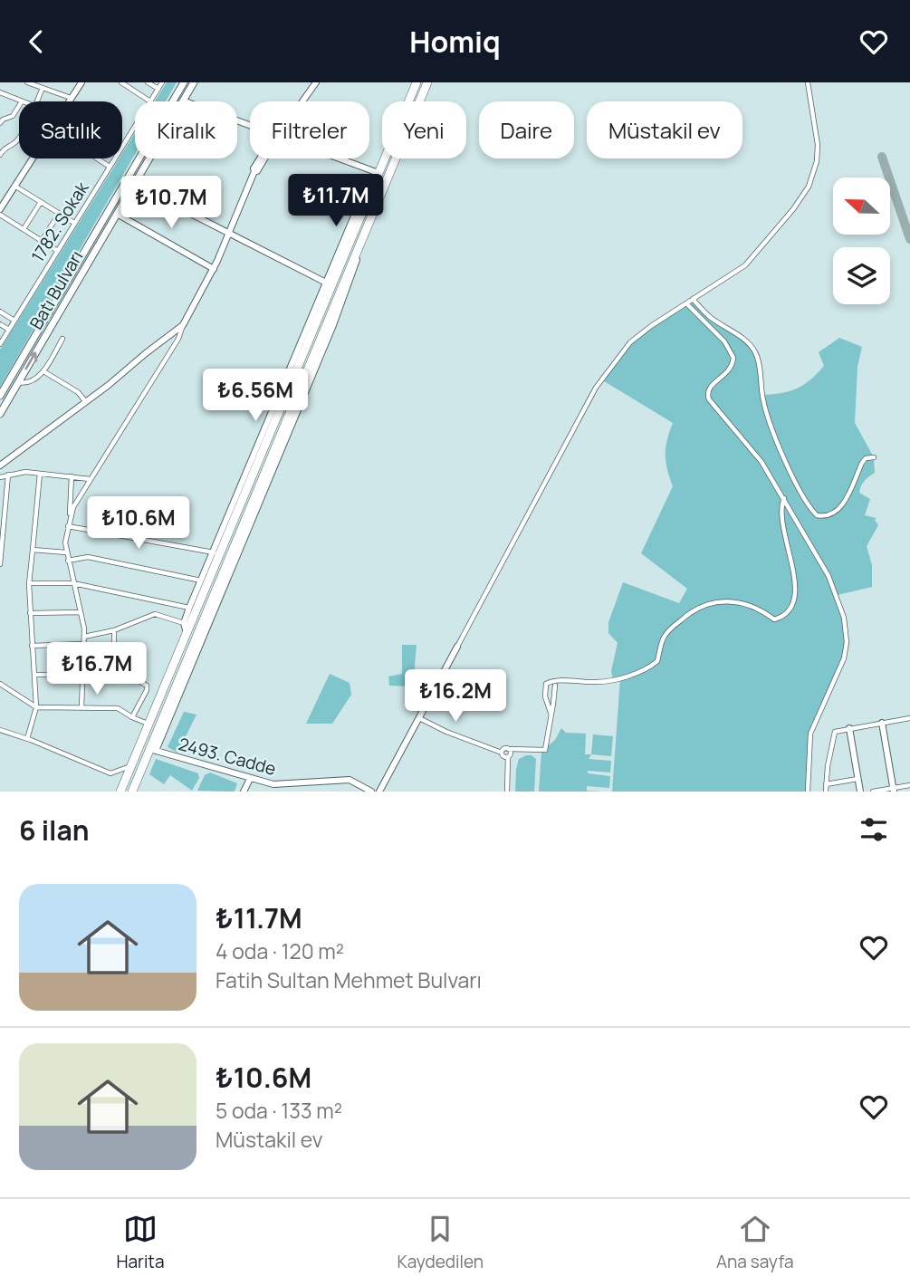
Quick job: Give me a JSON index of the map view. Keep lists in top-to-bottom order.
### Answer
{
  "streets": {
    "main road": ["Batı Bulvarı"],
    "street": ["1782. Sokak", "2493. Cadde"]
  },
  "north": "left",
  "page": {
    "header": "Homiq",
    "chip": [
      "Satılık",
      "Kiralık",
      "Filtreler",
      "Yeni",
      "Daire",
      "Müstakil ev"
    ],
    "price": [
      "₺11.7M",
      "₺10.7M",
      "₺6.56M",
      "₺10.6M",
      "₺16.7M",
      "₺16.2M"
    ],
    "heading": "6 ilan",
    "list": [
      {
        "name": "₺11.7M",
        "note": "4 oda · 120 m² · Fatih Sultan Mehmet Bulvarı"
      },
      {
        "name": "₺10.6M",
        "note": "5 oda · 133 m² · Müstakil ev"
      }
    ],
    "tabs": ["Harita", "Kaydedilen", "Ana sayfa"]
  }
}
